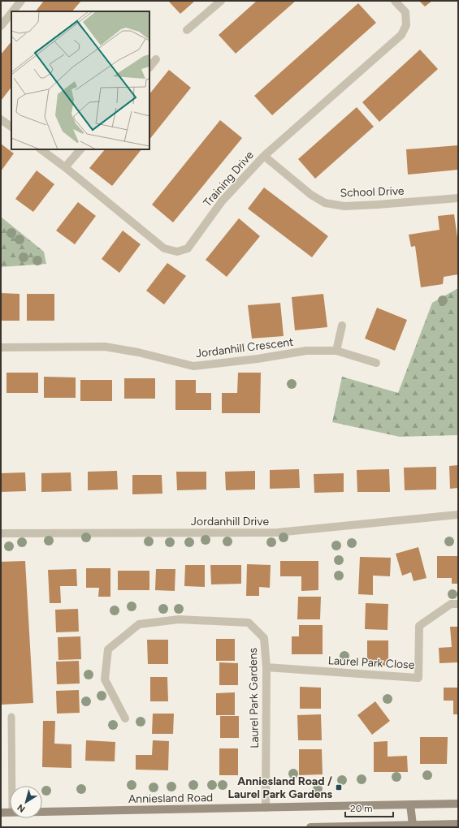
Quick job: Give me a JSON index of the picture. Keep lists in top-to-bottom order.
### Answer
{
  "streets": {
    "street": [
      "Training Drive",
      "School Drive",
      "Jordanhill Crescent",
      "Jordanhill Drive",
      "Laurel Park Close",
      "Laurel Park Gardens",
      "Anniesland Road"
    ]
  },
  "crossings": [
    ["Training Drive", "School Drive"],
    ["Laurel Park Close", "Laurel Park Gardens"],
    ["Laurel Park Gardens", "Anniesland Road"]
  ],
  "places": {
    "transit": ["Anniesland Road / Laurel Park Gardens"]
  },
  "scale_bar": "20 m",
  "north": "bottom left"
}
